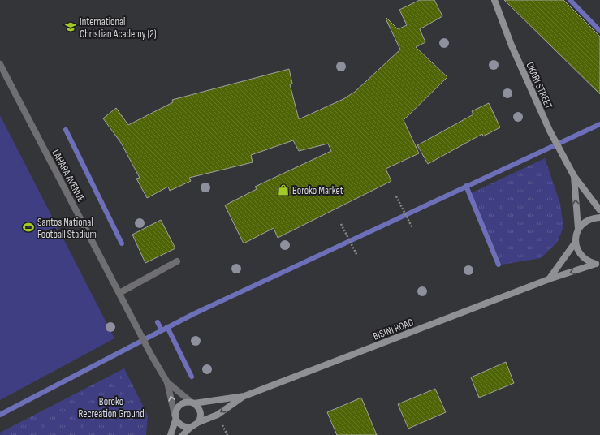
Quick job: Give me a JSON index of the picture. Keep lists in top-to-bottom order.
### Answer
{
  "streets": {
    "street": ["OKARI STREET", "LAHARA AVENUE", "BISINI ROAD"]
  },
  "crossings": [
    ["LAHARA AVENUE", "BISINI ROAD"]
  ],
  "parks": ["Boroko Recreation Ground"],
  "places": {
    "school or university": ["International Christian Academy (2)"],
    "shop": ["Boroko Market"],
    "sports": ["Santos National Football Stadium"]
  }
}
